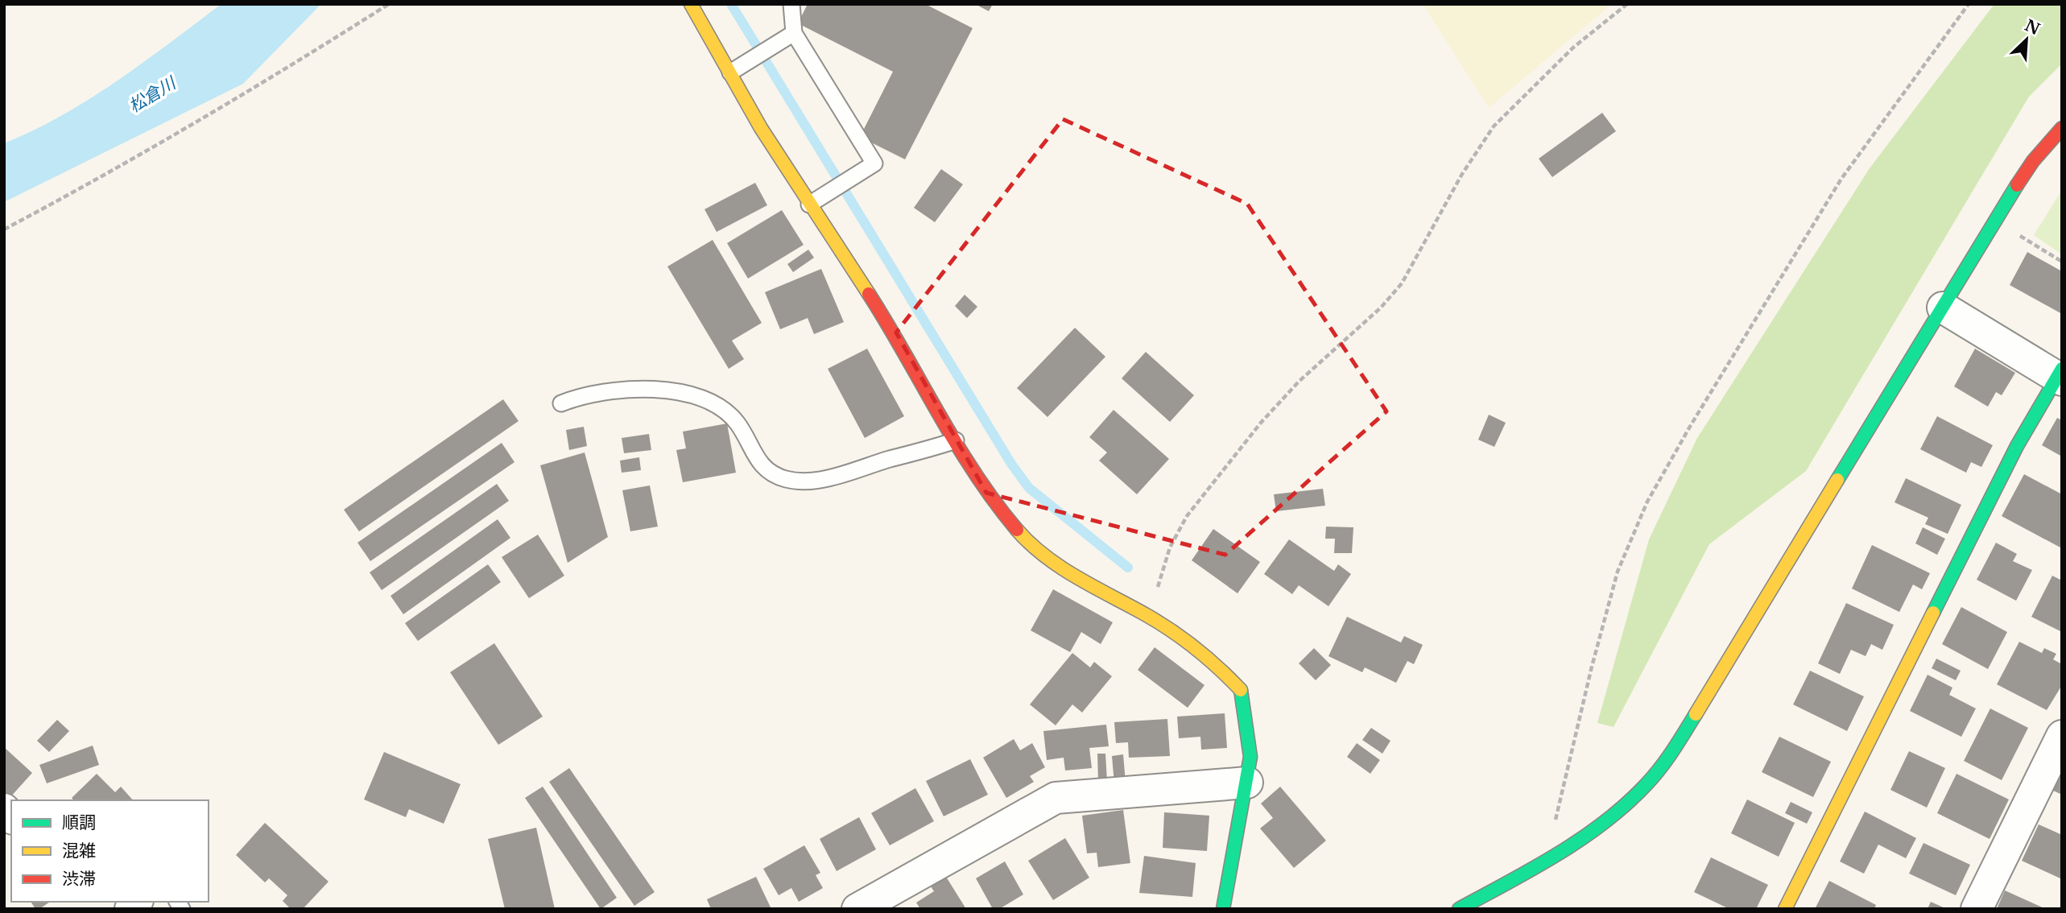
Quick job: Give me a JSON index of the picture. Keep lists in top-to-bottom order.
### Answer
{
  "water": ["松倉川"],
  "legend": ["順調", "混雑", "渋滞"],
  "north": "top right"
}
